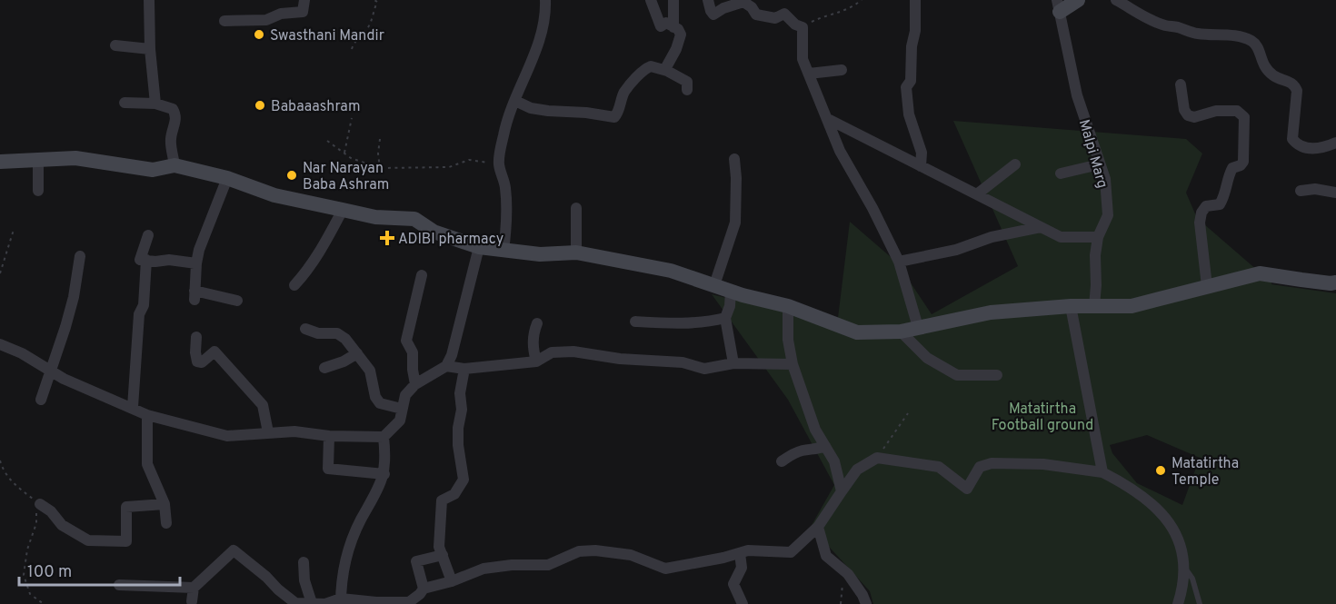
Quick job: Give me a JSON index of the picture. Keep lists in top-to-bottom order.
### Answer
{
  "streets": {
    "street": ["Malpi Marg"]
  },
  "parks": ["Matatirtha Football ground"],
  "places": {
    "other": [
      "Swasthani Mandir",
      "Babaaashram",
      "Nar Narayan Baba Ashram",
      "Matatirtha Temple"
    ],
    "health": ["ADIBI pharmacy"]
  },
  "scale_bar": "100 m"
}
